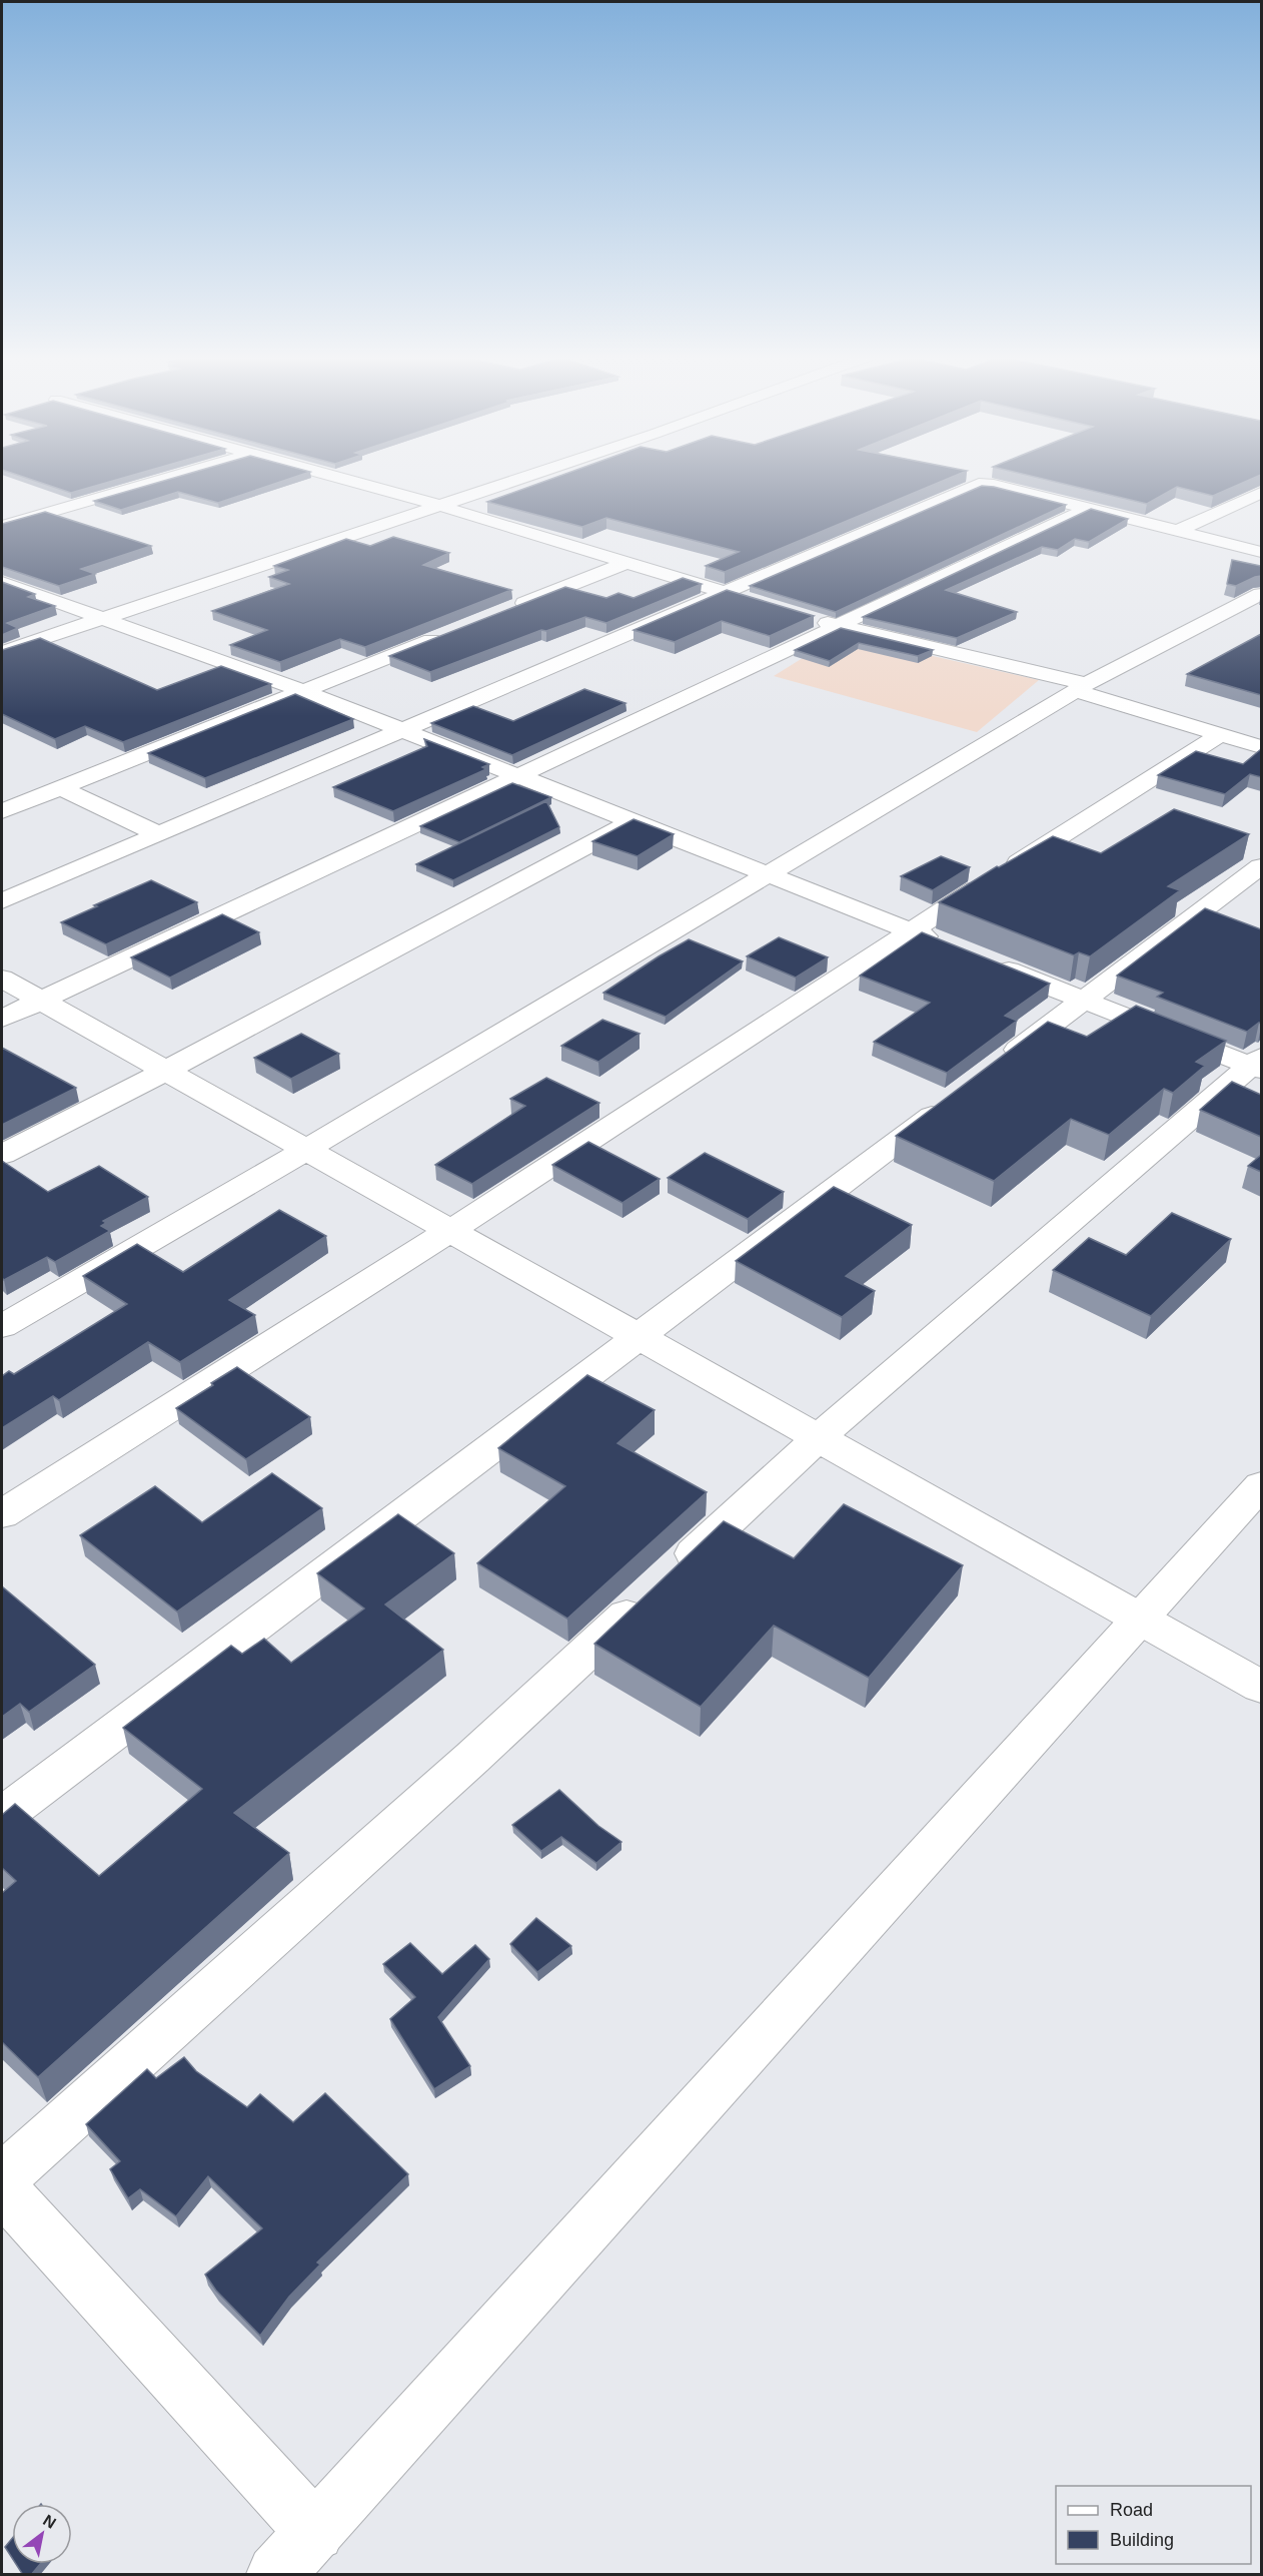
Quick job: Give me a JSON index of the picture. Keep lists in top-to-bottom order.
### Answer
{
  "legend": ["Road", "Building"],
  "north": "top right"
}
